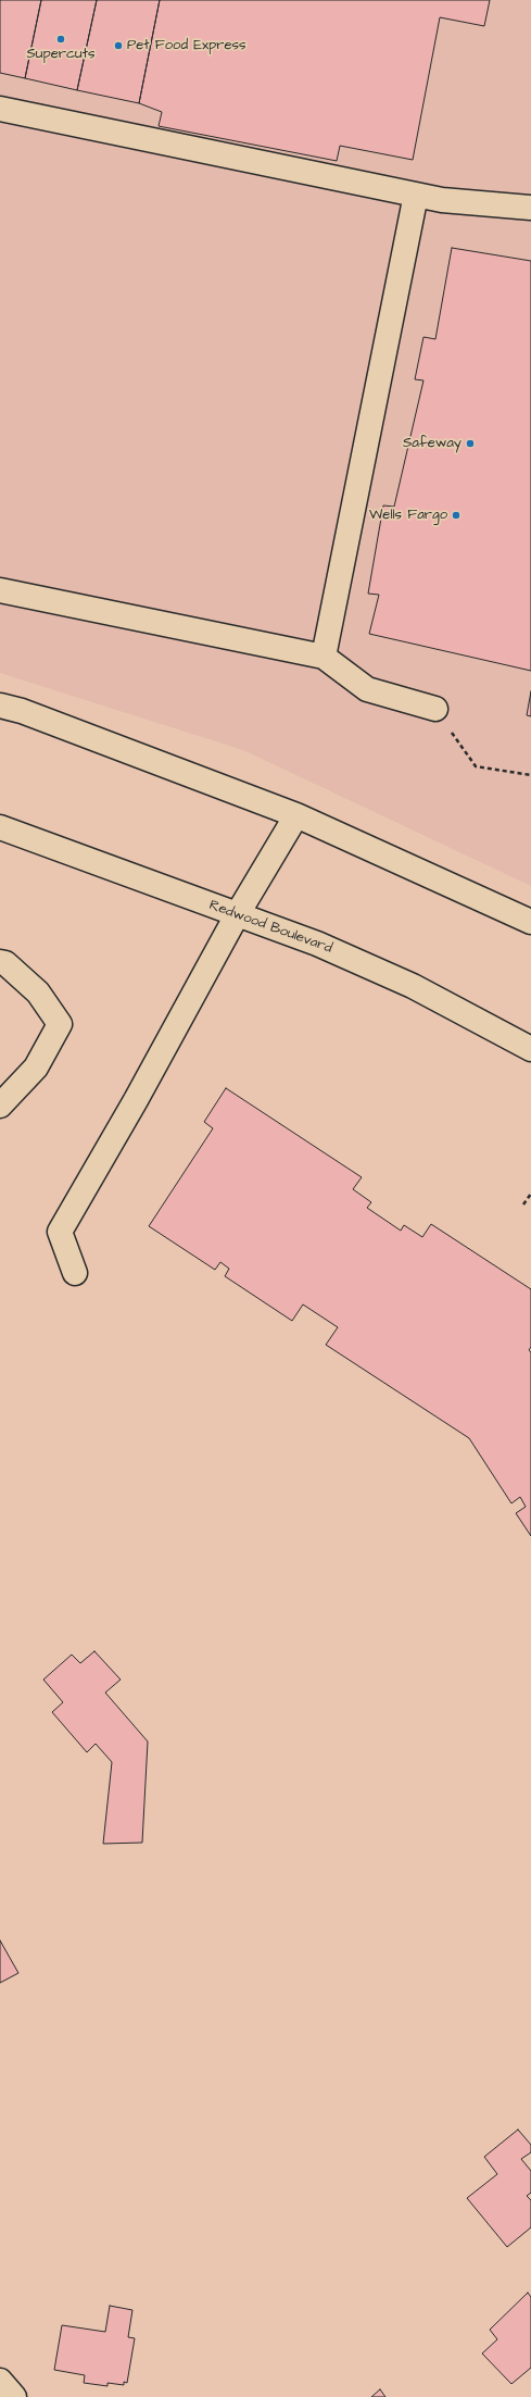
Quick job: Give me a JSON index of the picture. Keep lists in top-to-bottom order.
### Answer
{
  "streets": {
    "main road": ["Redwood Boulevard"]
  },
  "places": [
    "Supercuts",
    "Pet Food Express",
    "Safeway",
    "Wells Fargo"
  ]
}
